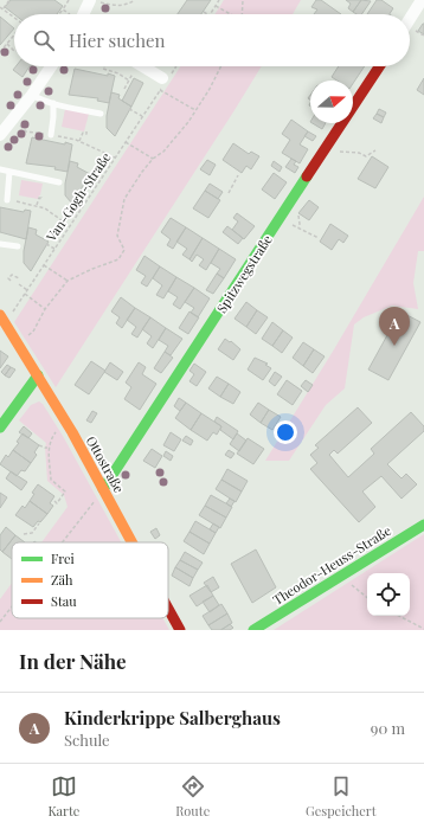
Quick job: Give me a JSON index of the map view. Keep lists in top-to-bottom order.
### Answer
{
  "streets": {
    "street": ["Spitzwegstraße", "Ottostraße", "Theodor-Heuss-Straße"],
    "path": ["Van-Gogh-Straße"]
  },
  "crossings": [
    ["Van-Gogh-Straße", "Ottostraße"],
    ["Spitzwegstraße", "Ottostraße"]
  ],
  "legend": ["Frei", "Zäh", "Stau"],
  "north": "right",
  "page": {
    "search": "Hier suchen",
    "pins": "A",
    "heading": "In der Nähe",
    "list": [
      {
        "mark": "A",
        "name": "Kinderkrippe Salberghaus",
        "note": "Schule",
        "value": "90 m"
      }
    ],
    "nav": ["Karte", "Route", "Gespeichert"]
  }
}
